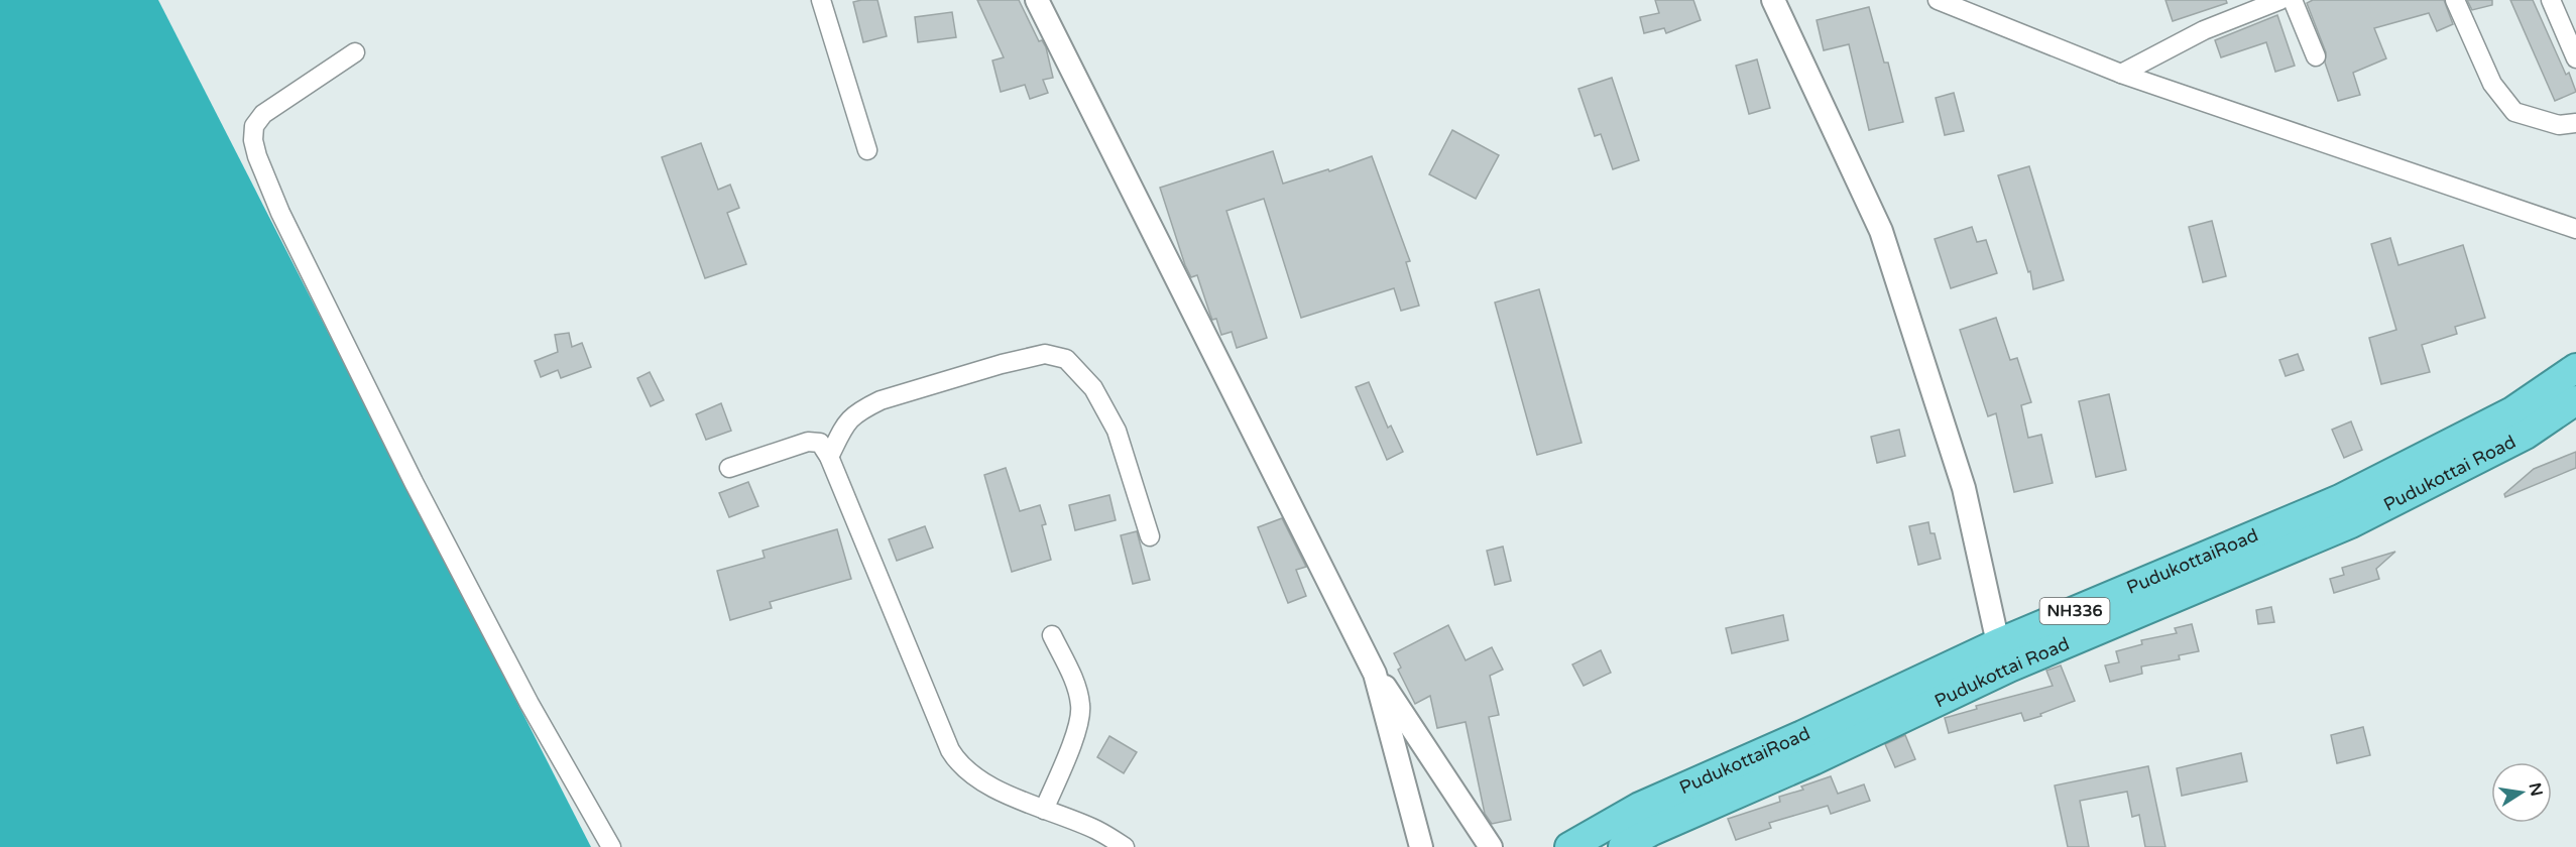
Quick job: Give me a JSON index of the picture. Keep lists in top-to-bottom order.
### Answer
{
  "streets": {
    "highway": ["Pudukottai Road", "PudukottaiRoad", "NH336"]
  },
  "crossings": [
    ["Pudukottai Road", "PudukottaiRoad"]
  ],
  "north": "right"
}
